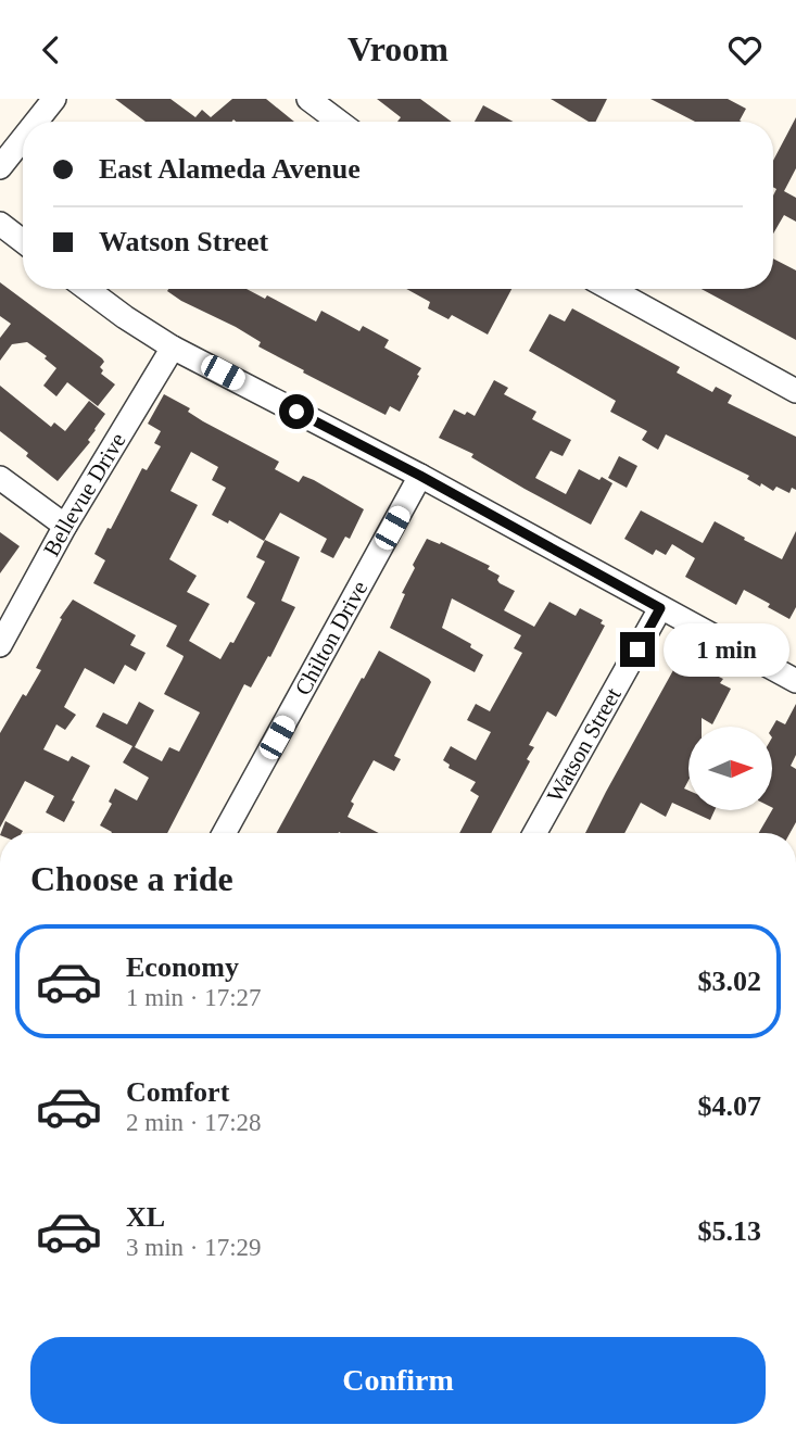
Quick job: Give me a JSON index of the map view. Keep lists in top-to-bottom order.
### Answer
{
  "streets": {
    "street": ["Bellevue Drive", "Chilton Drive", "Watson Street"]
  },
  "north": "right",
  "page": {
    "header": "Vroom",
    "banner": ["East Alameda Avenue", "Watson Street"],
    "bubble": "1 min",
    "heading": "Choose a ride",
    "list": [
      {
        "name": "Economy",
        "note": "1 min · 17:27",
        "value": "$3.02"
      },
      {
        "name": "Comfort",
        "note": "2 min · 17:28",
        "value": "$4.07"
      },
      {
        "name": "XL",
        "note": "3 min · 17:29",
        "value": "$5.13"
      }
    ],
    "buttons": "Confirm"
  }
}
